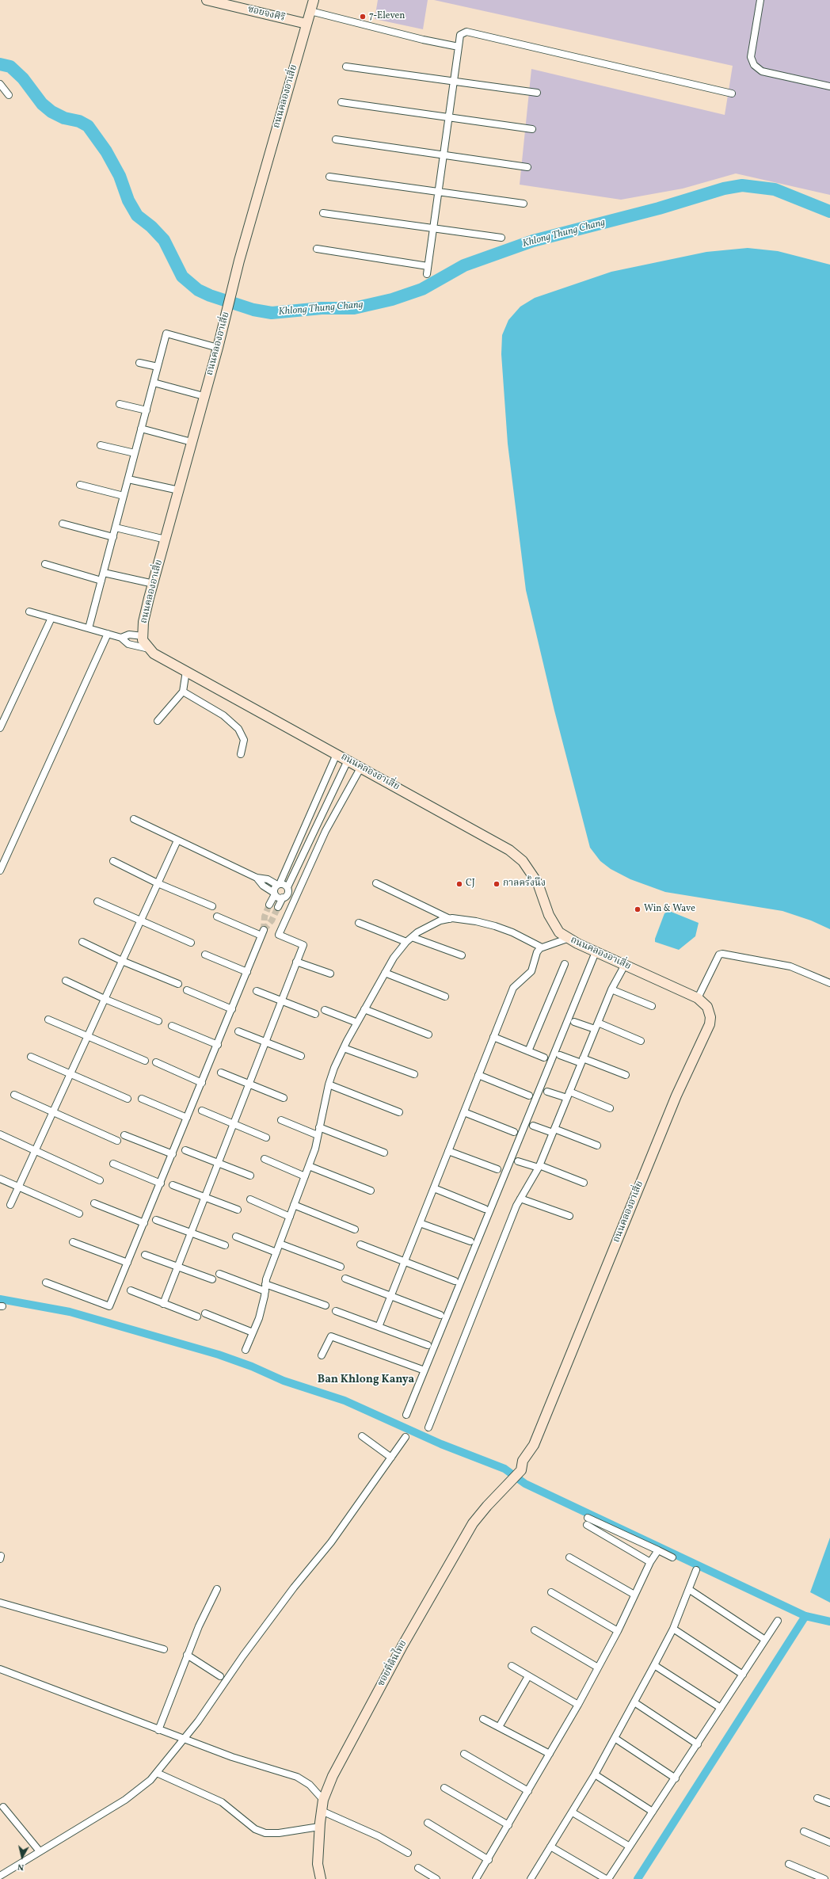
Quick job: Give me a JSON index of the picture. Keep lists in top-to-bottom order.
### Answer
{
  "streets": {
    "street": ["ซอยจงศิริ", "ถนนคลองอาเสี่ย", "ซอยที่ดินไทย"]
  },
  "crossings": [
    ["ซอยจงศิริ", "ถนนคลองอาเสี่ย"],
    ["ถนนคลองอาเสี่ย", "ซอยที่ดินไทย"]
  ],
  "districts": ["Ban Khlong Kanya"],
  "water": ["Khlong Thung Chang"],
  "places": [
    "7-Eleven",
    "CJ",
    "กาลครั้งนึง",
    "Win & Wave"
  ],
  "north": "bottom"
}
